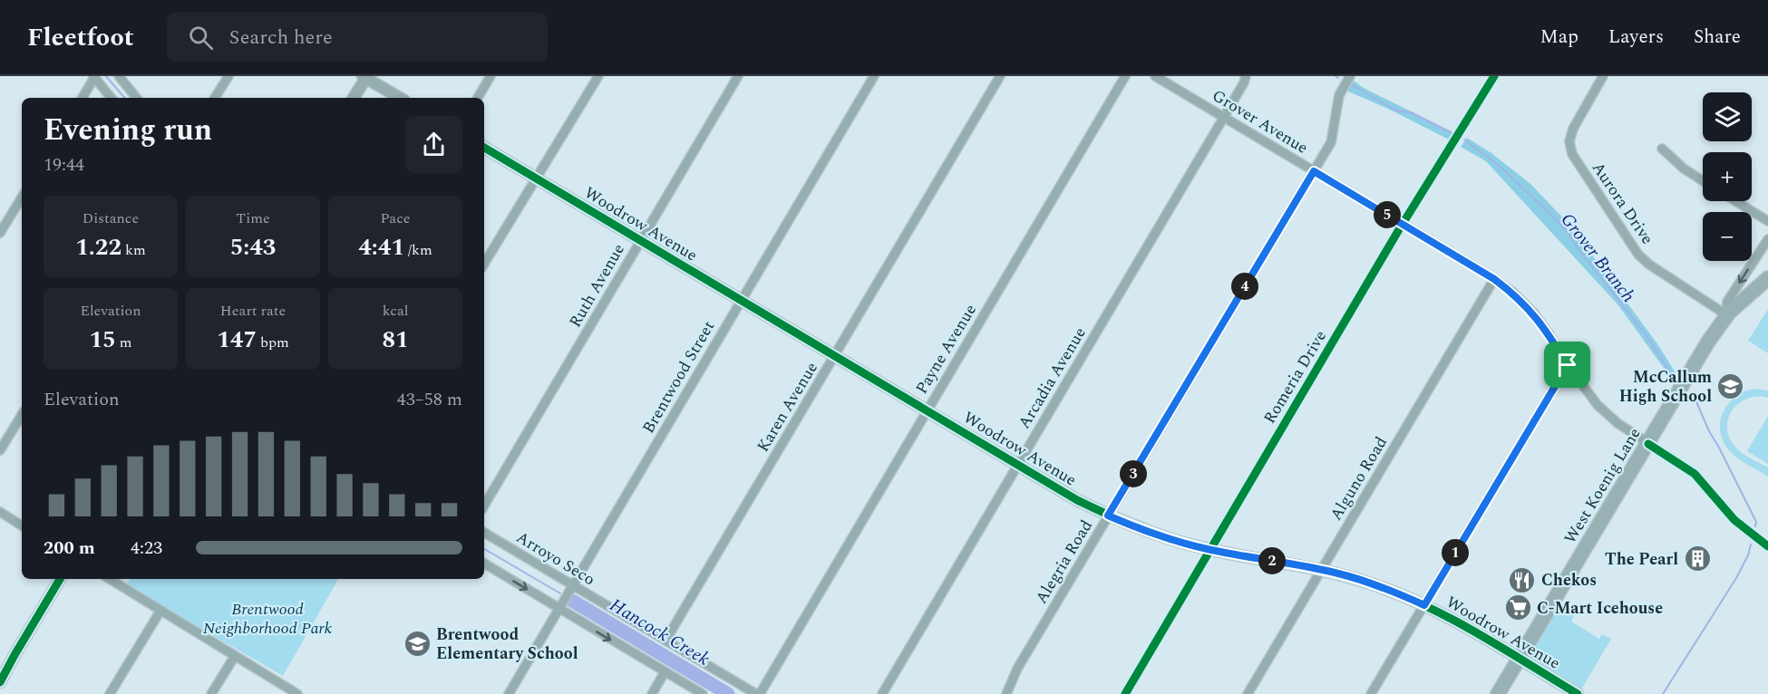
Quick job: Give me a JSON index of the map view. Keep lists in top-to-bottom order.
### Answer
{
  "streets": {
    "main road": ["West Koenig Lane"],
    "street": [
      "Grover Avenue",
      "Aurora Drive",
      "Woodrow Avenue",
      "Ruth Avenue",
      "Payne Avenue",
      "Brentwood Street",
      "Romeria Drive",
      "Arcadia Avenue",
      "Karen Avenue",
      "Alguno Road",
      "Arroyo Seco",
      "Alegria Road"
    ]
  },
  "crossings": [
    ["Grover Avenue", "Romeria Drive"],
    ["Grover Avenue", "Arcadia Avenue"],
    ["Grover Avenue", "Alguno Road"],
    ["Grover Avenue", "West Koenig Lane"],
    ["Grover Avenue", "Alegria Road"],
    ["Aurora Drive", "West Koenig Lane"],
    ["Woodrow Avenue", "Ruth Avenue"],
    ["Woodrow Avenue", "Payne Avenue"],
    ["Woodrow Avenue", "Brentwood Street"],
    ["Woodrow Avenue", "Romeria Drive"],
    ["Woodrow Avenue", "Arcadia Avenue"],
    ["Woodrow Avenue", "Karen Avenue"],
    ["Woodrow Avenue", "Alguno Road"],
    ["Woodrow Avenue", "West Koenig Lane"],
    ["Woodrow Avenue", "Alegria Road"],
    ["Payne Avenue", "Arroyo Seco"],
    ["Brentwood Street", "Arroyo Seco"],
    ["Karen Avenue", "Arroyo Seco"]
  ],
  "water": ["Grover Branch", "Hancock Creek"],
  "parks": ["Brentwood Neighborhood Park"],
  "places": {
    "school or university": ["McCallum High School", "Brentwood Elementary School"],
    "building": ["The Pearl"],
    "restaurant": ["Chekos"],
    "supermarket": ["C-Mart Icehouse"]
  },
  "page": {
    "header": "Fleetfoot",
    "search": "Search here",
    "nav": ["Map", "Layers", "Share"],
    "map_buttons": ["+", "−"],
    "heading": ["Evening run", "19:44"],
    "stats": [
      ["Distance", "1.22 km"],
      ["Time", "5:43"],
      ["Pace", "4:41 /km"],
      ["Elevation", "15 m"],
      ["Heart rate", "147 bpm"],
      ["kcal", "81"]
    ],
    "pins": [
      "5",
      "4",
      "3",
      "1",
      "2"
    ],
    "chart": ["Elevation", "43–58 m"],
    "list": [
      {
        "name": "200 m",
        "note": "4:23"
      }
    ]
  }
}
